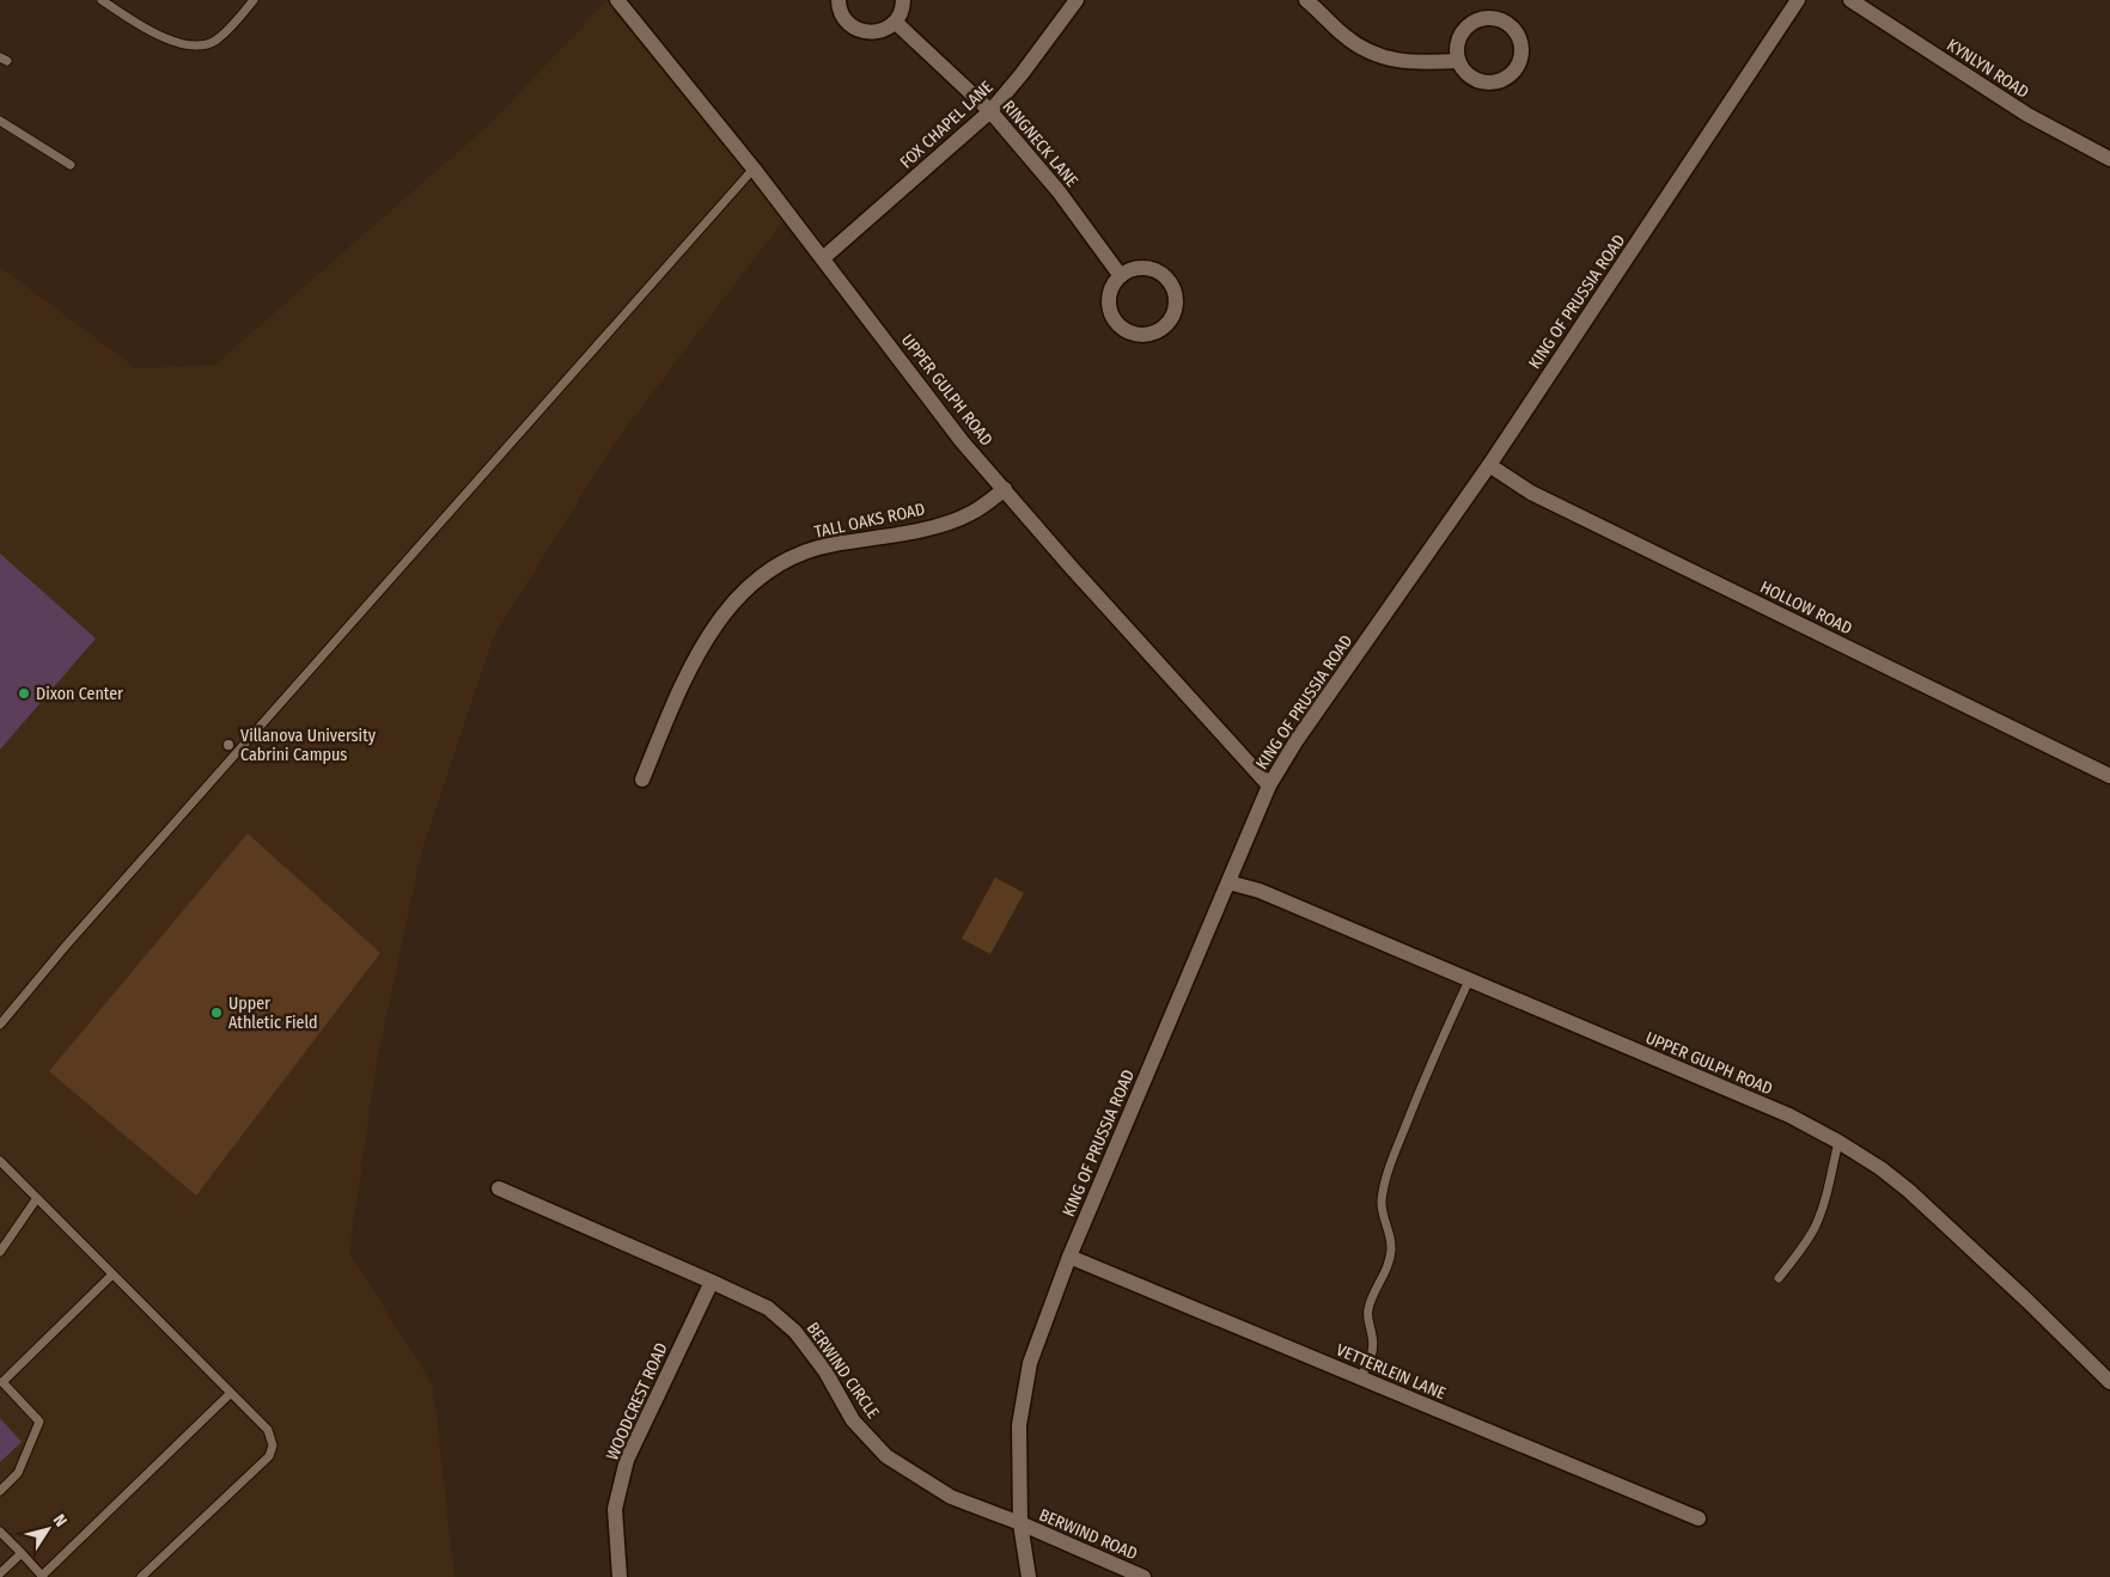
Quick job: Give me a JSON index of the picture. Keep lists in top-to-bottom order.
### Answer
{
  "streets": {
    "street": [
      "KYNLYN ROAD",
      "FOX CHAPEL LANE",
      "RINGNECK LANE",
      "KING OF PRUSSIA ROAD",
      "UPPER GULPH ROAD",
      "TALL OAKS ROAD",
      "HOLLOW ROAD",
      "BERWIND CIRCLE",
      "VETTERLEIN LANE",
      "WOODCREST ROAD",
      "BERWIND ROAD"
    ]
  },
  "crossings": [
    ["FOX CHAPEL LANE", "RINGNECK LANE"],
    ["FOX CHAPEL LANE", "UPPER GULPH ROAD"],
    ["KING OF PRUSSIA ROAD", "UPPER GULPH ROAD"],
    ["KING OF PRUSSIA ROAD", "HOLLOW ROAD"],
    ["KING OF PRUSSIA ROAD", "BERWIND CIRCLE"],
    ["KING OF PRUSSIA ROAD", "VETTERLEIN LANE"],
    ["KING OF PRUSSIA ROAD", "BERWIND ROAD"],
    ["UPPER GULPH ROAD", "TALL OAKS ROAD"],
    ["BERWIND CIRCLE", "WOODCREST ROAD"],
    ["BERWIND CIRCLE", "BERWIND ROAD"]
  ],
  "places": ["Dixon Center", "Villanova University Cabrini Campus", "Upper Athletic Field"],
  "north": "top right"
}
